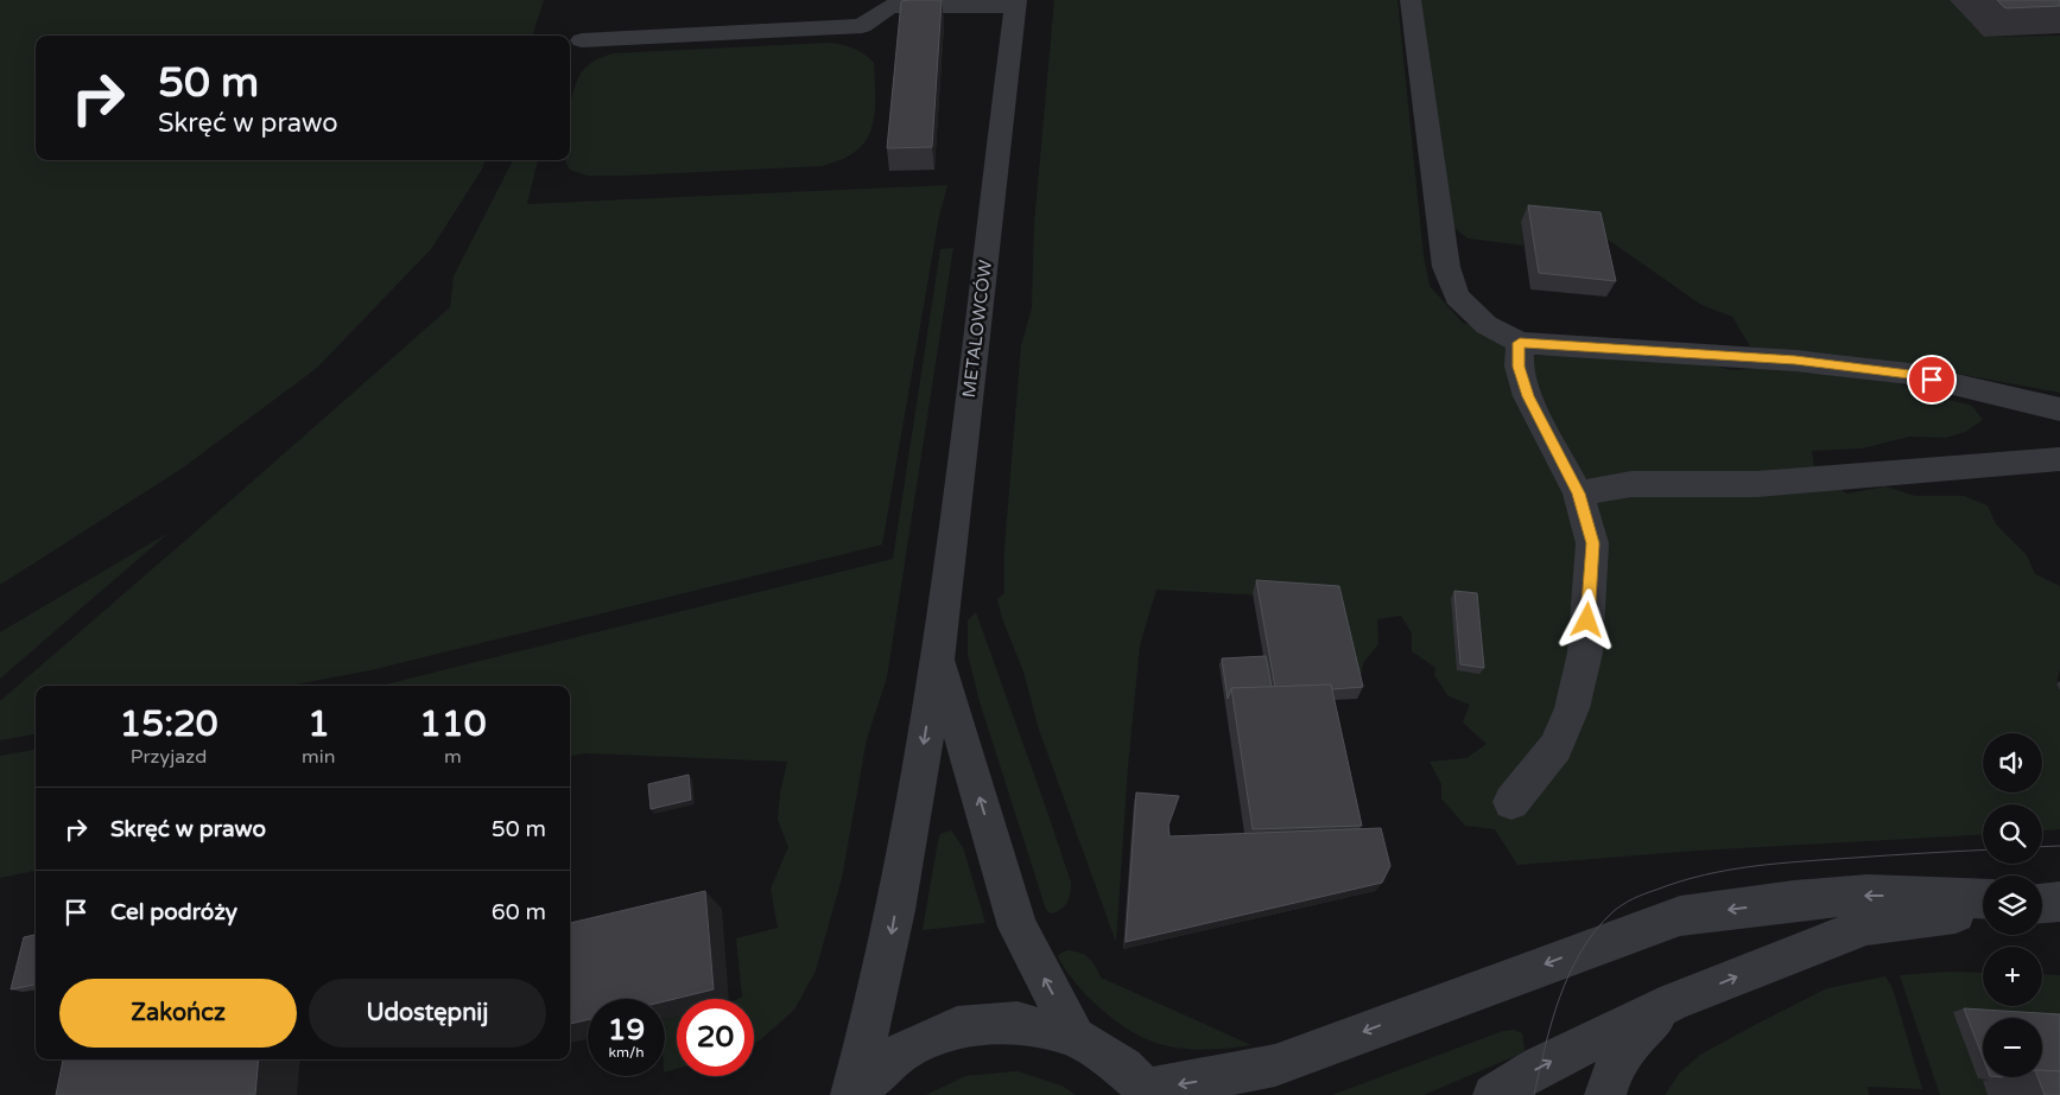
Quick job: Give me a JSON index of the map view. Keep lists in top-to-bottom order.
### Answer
{
  "streets": {
    "street": ["METALOWCÓW"]
  },
  "one_way": ["METALOWCÓW"],
  "page": {
    "turn": ["50 m", "Skręć w prawo"],
    "eta": [
      "15:20",
      "Przyjazd",
      "1",
      "min",
      "110",
      "m"
    ],
    "map_buttons": ["+", "−"],
    "list": [
      {
        "name": "Skręć w prawo",
        "value": "50 m"
      },
      {
        "name": "Cel podróży",
        "value": "60 m"
      }
    ],
    "buttons": ["Zakończ", "Udostępnij"],
    "speed": "19 km/h",
    "limit": "20"
  }
}
